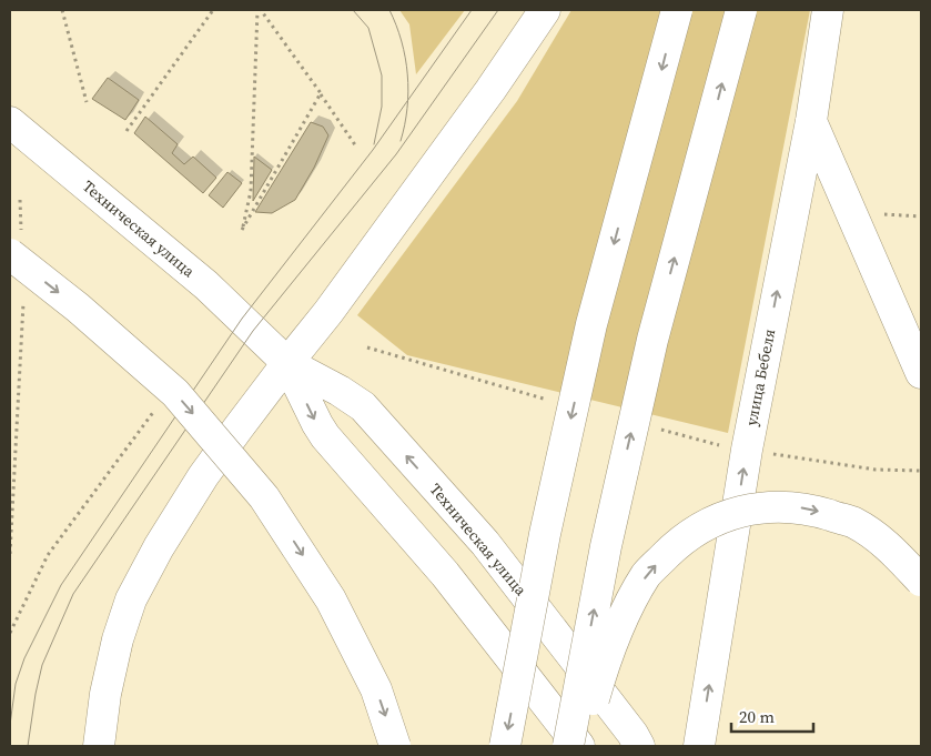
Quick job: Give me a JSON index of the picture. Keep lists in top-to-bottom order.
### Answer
{
  "streets": {
    "main road": ["Техническая улица", "улица Бебеля"]
  },
  "scale_bar": "20 m"
}
